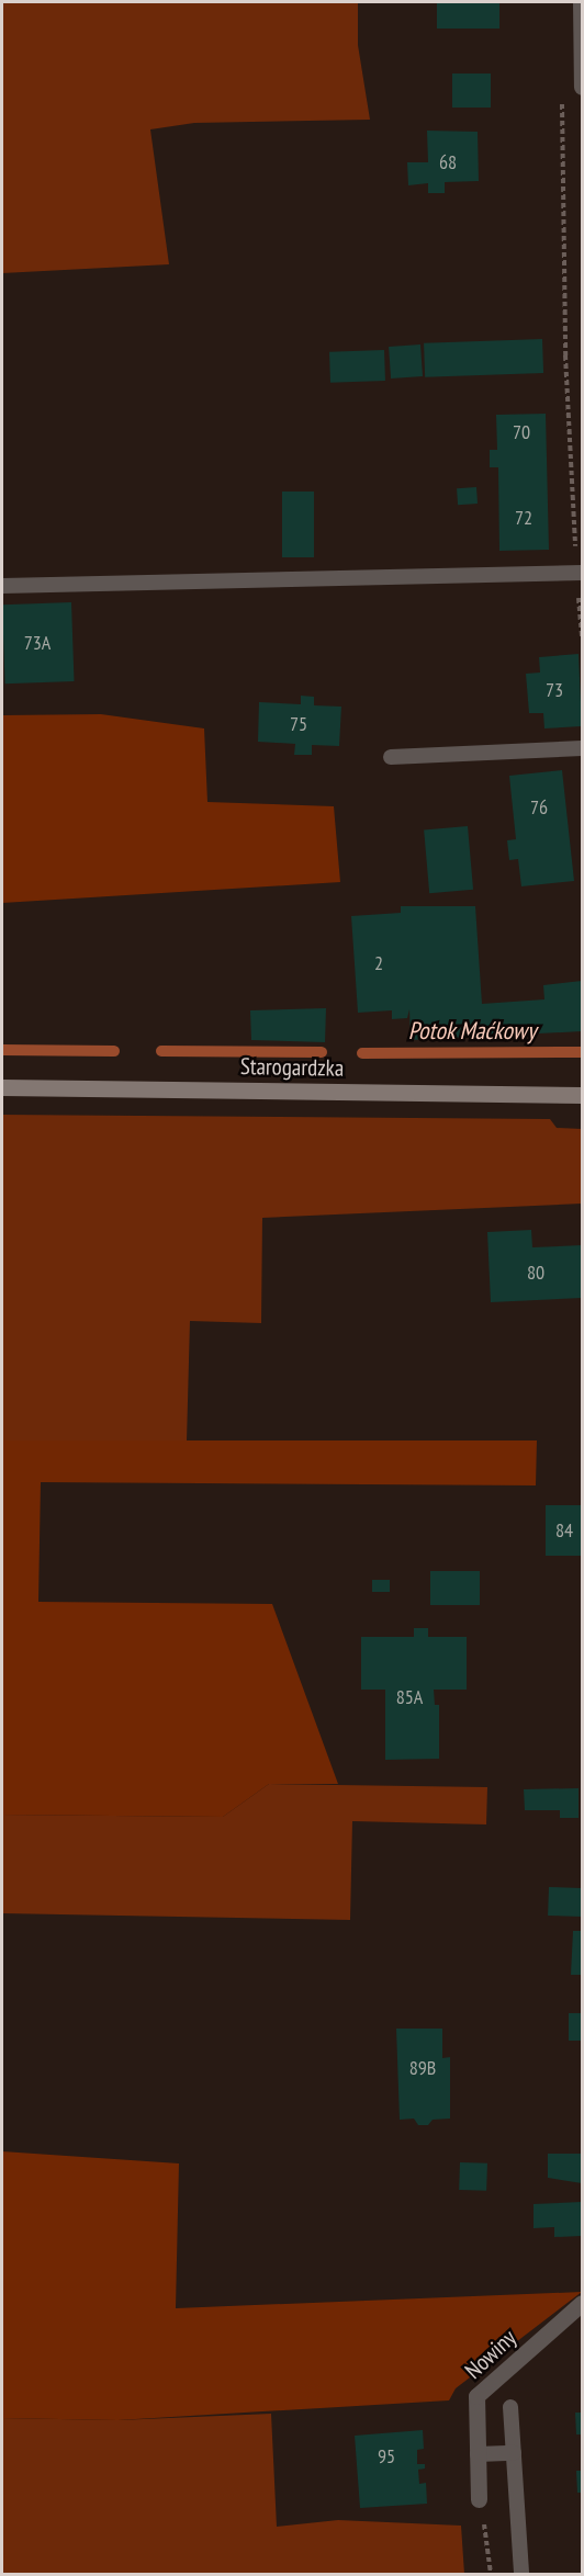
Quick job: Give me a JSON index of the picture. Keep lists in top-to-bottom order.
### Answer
{
  "streets": {
    "main road": ["Starogardzka"],
    "street": ["Nowiny"]
  },
  "water": ["Potok Maćkowy"],
  "house_numbers": [
    "68",
    "70",
    "72",
    "73A",
    "73",
    "75",
    "76",
    "2",
    "80",
    "84",
    "85A",
    "89B",
    "95"
  ]
}
